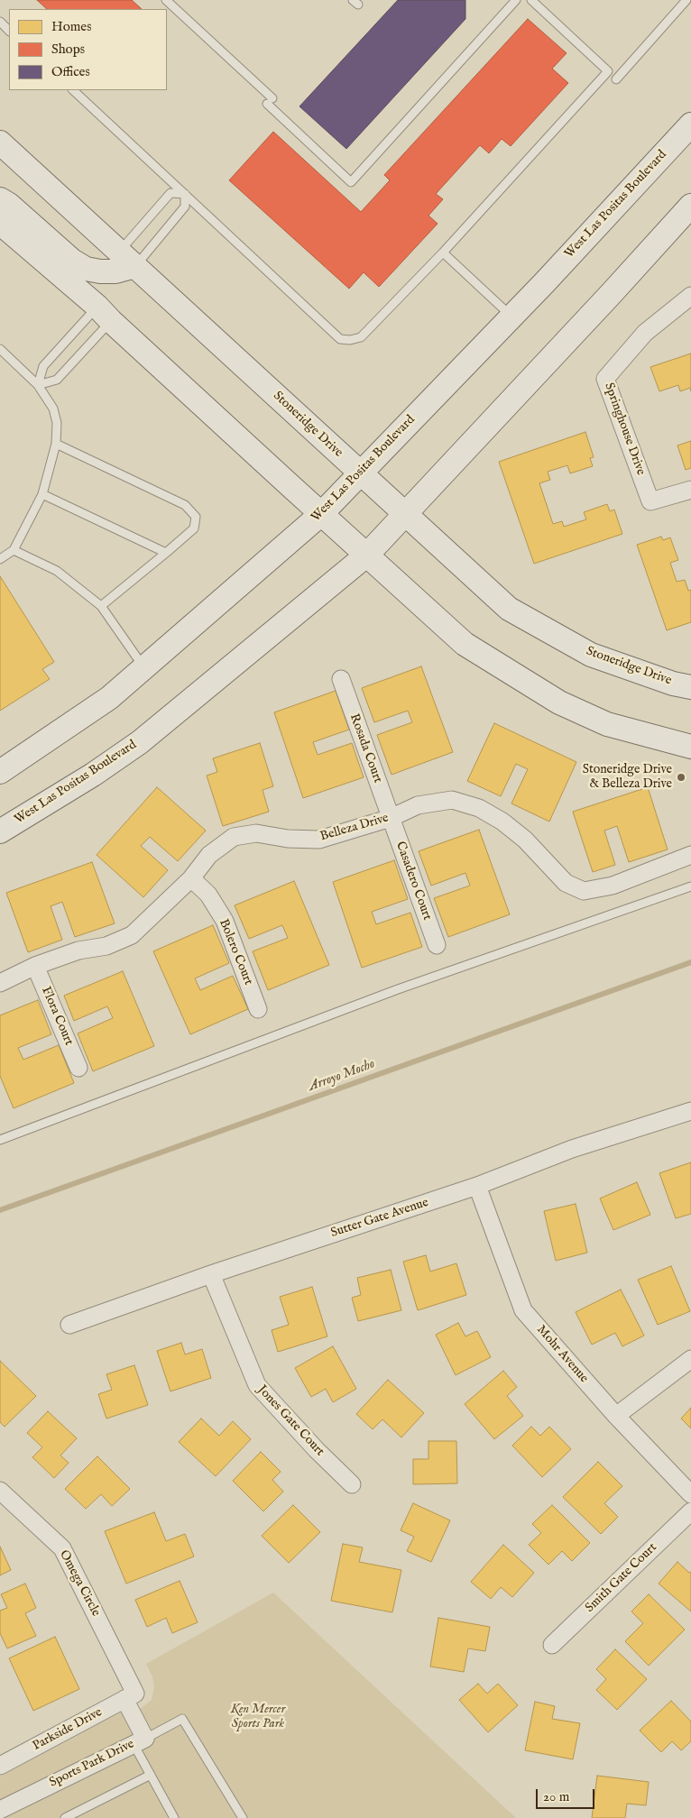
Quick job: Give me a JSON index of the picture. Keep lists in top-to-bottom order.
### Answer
{
  "streets": {
    "main road": ["West Las Positas Boulevard", "Stoneridge Drive"],
    "street": [
      "Springhouse Drive",
      "Rosada Court",
      "Belleza Drive",
      "Casadero Court",
      "Bolero Court",
      "Flora Court",
      "Sutter Gate Avenue",
      "Mohr Avenue",
      "Jones Gate Court",
      "Smith Gate Court",
      "Omega Circle",
      "Parkside Drive",
      "Sports Park Drive"
    ]
  },
  "crossings": [
    ["West Las Positas Boulevard", "Stoneridge Drive"],
    ["Rosada Court", "Belleza Drive"],
    ["Rosada Court", "Casadero Court"],
    ["Belleza Drive", "Casadero Court"],
    ["Belleza Drive", "Bolero Court"],
    ["Belleza Drive", "Flora Court"],
    ["Sutter Gate Avenue", "Mohr Avenue"],
    ["Sutter Gate Avenue", "Jones Gate Court"],
    ["Omega Circle", "Parkside Drive"],
    ["Omega Circle", "Sports Park Drive"],
    ["Parkside Drive", "Sports Park Drive"]
  ],
  "water": ["Arroyo Mocho"],
  "parks": ["Ken Mercer Sports Park"],
  "places": ["Stoneridge Drive & Belleza Drive"],
  "legend": ["Homes", "Shops", "Offices"],
  "scale_bar": "20 m"
}
